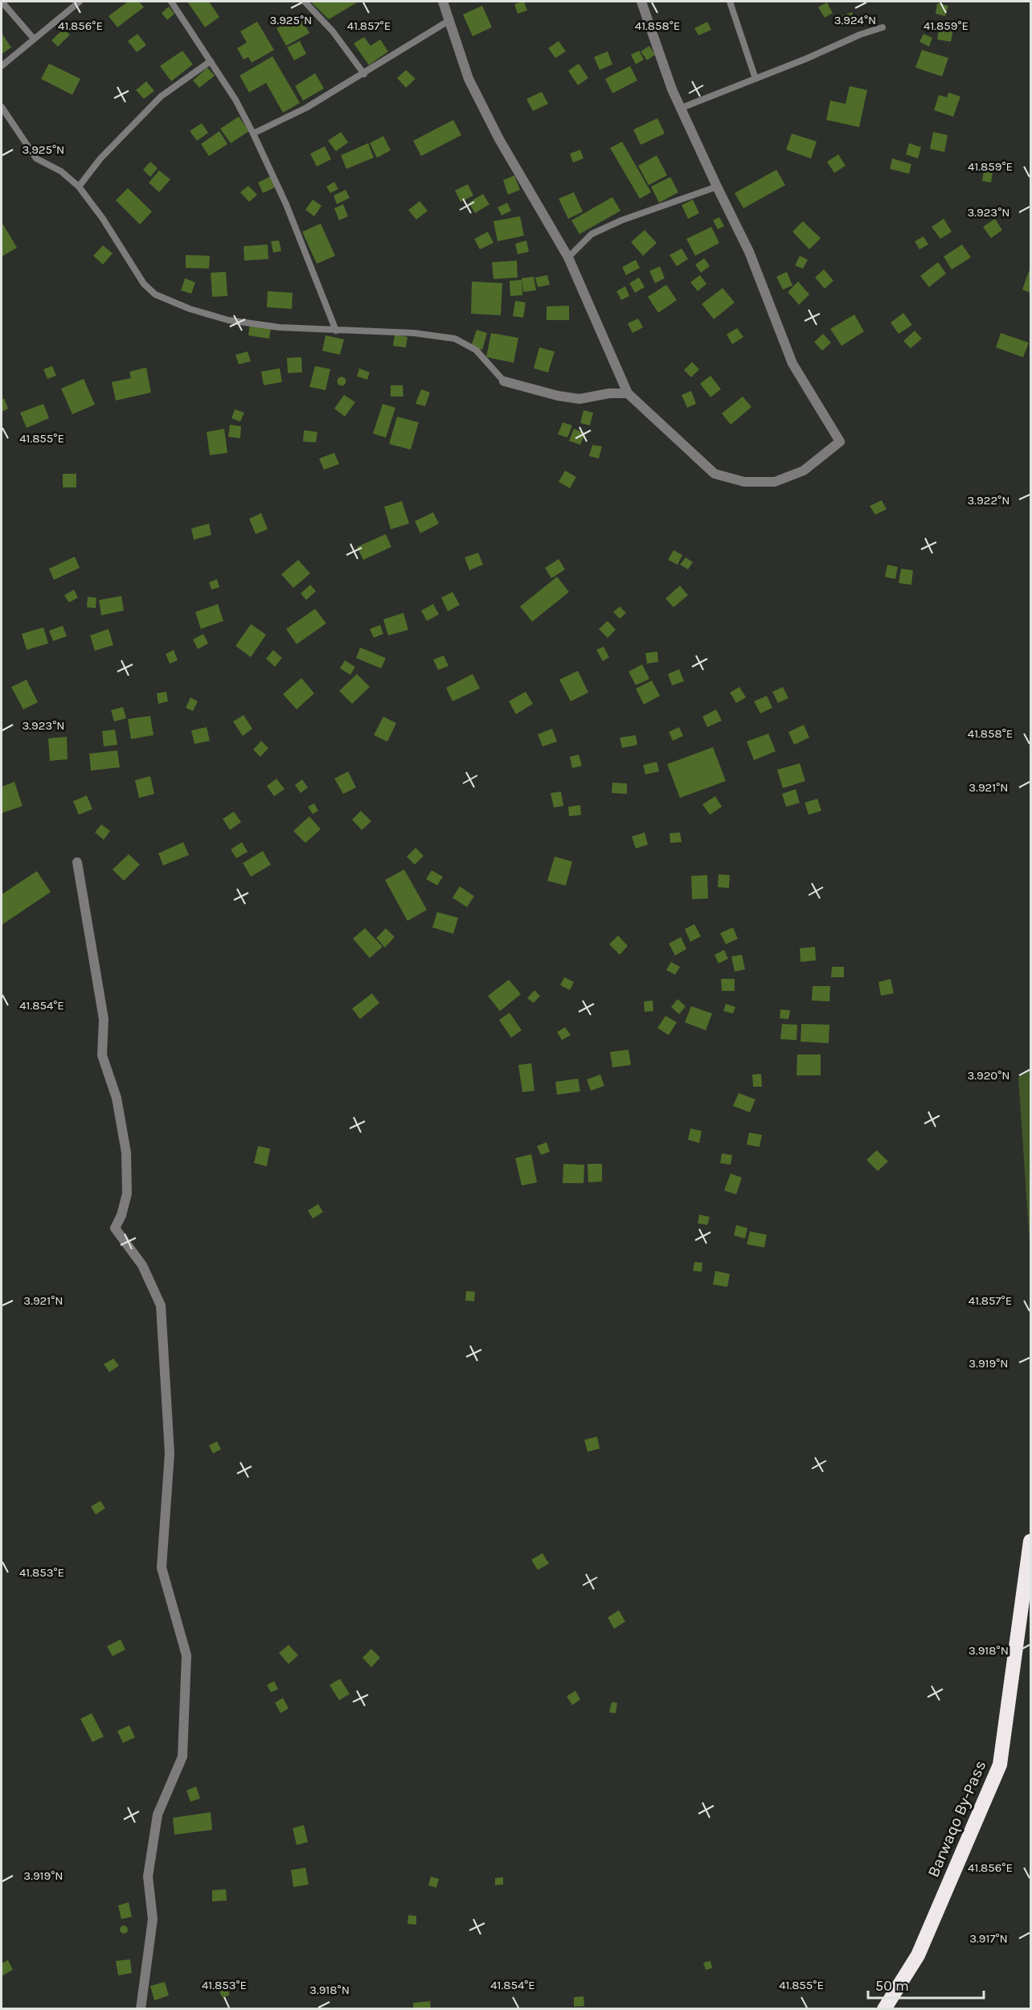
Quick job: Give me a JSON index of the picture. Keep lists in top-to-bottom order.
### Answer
{
  "streets": {
    "highway": ["Barwaqo By-Pass"]
  },
  "scale_bar": "50 m",
  "coordinates": [
    "3.925°N",
    "3.924°N",
    "41.856°E",
    "41.857°E",
    "41.858°E",
    "41.859°E",
    "3.923°N",
    "41.855°E",
    "3.922°N",
    "3.921°N",
    "41.854°E",
    "3.920°N",
    "3.919°N",
    "41.853°E",
    "3.918°N",
    "3.917°N"
  ]
}
